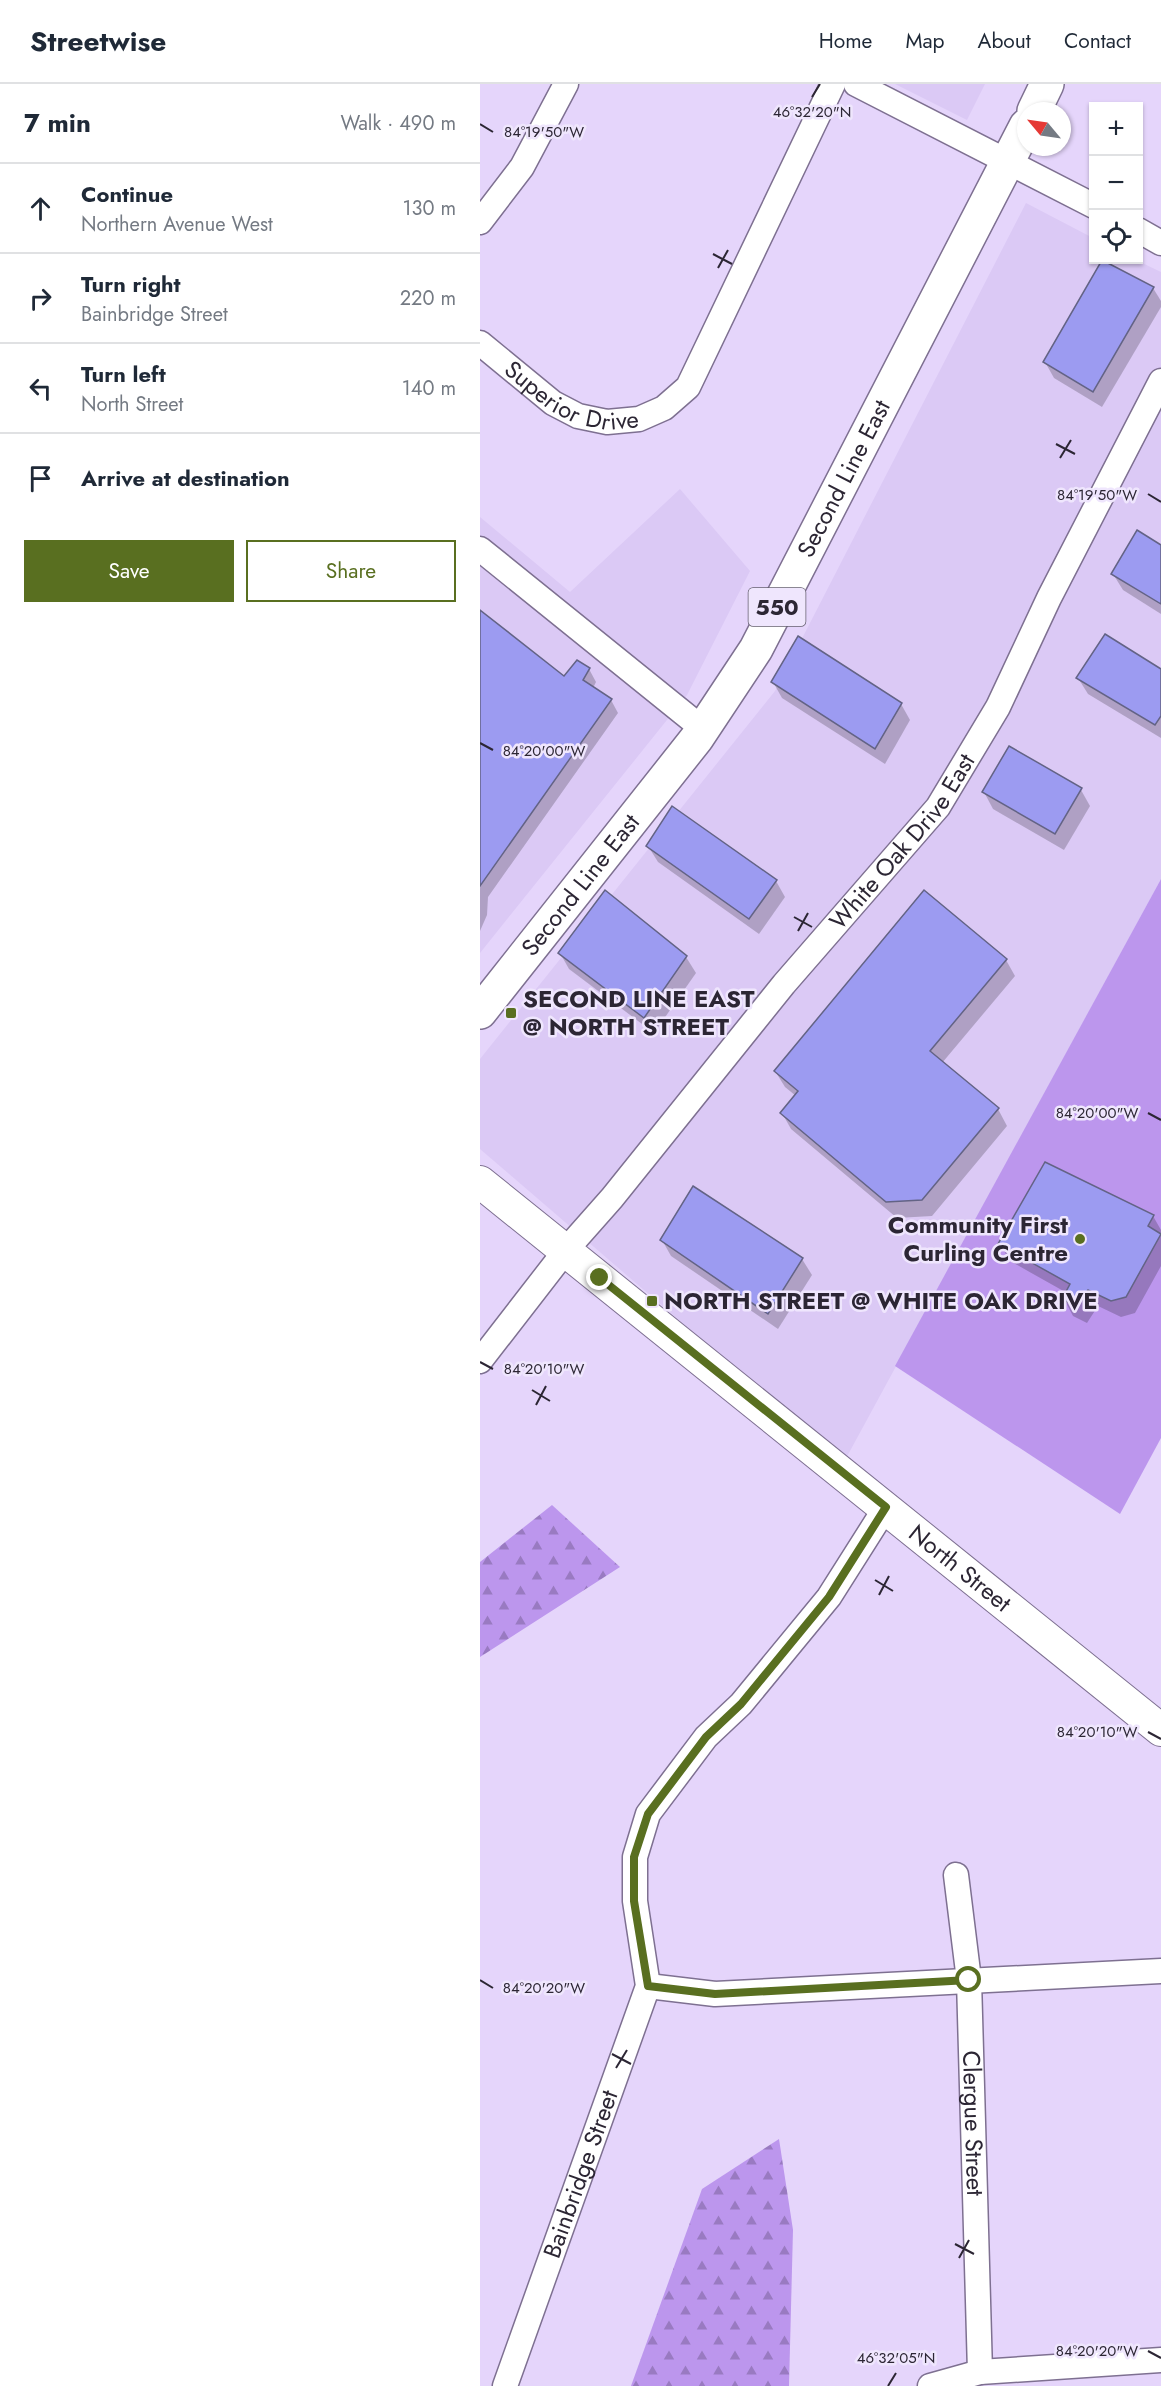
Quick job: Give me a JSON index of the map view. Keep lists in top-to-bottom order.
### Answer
{
  "streets": {
    "highway": ["Second Line East", "550"],
    "main road": ["North Street"],
    "street": [
      "Superior Drive",
      "White Oak Drive East",
      "Clergue Street",
      "Bainbridge Street"
    ]
  },
  "crossings": [
    ["White Oak Drive East", "North Street"],
    ["North Street", "Bainbridge Street"]
  ],
  "places": {
    "transit": ["SECOND LINE EAST @ NORTH STREET", "NORTH STREET @ WHITE OAK DRIVE"],
    "other": ["Community First Curling Centre"]
  },
  "north": "top left",
  "page": {
    "header": "Streetwise",
    "nav": [
      "Home",
      "Map",
      "About",
      "Contact"
    ],
    "heading": ["7 min", "Walk · 490 m"],
    "map_buttons": ["+", "−"],
    "list": [
      ["Continue", "Northern Avenue West", "130 m"],
      ["Turn right", "Bainbridge Street", "220 m"],
      ["Turn left", "North Street", "140 m"],
      "Arrive at destination"
    ],
    "buttons": ["Save", "Share"]
  },
  "coordinates": [
    "46°32'20\"N",
    "84°19'50\"W",
    "84°20'00\"W",
    "84°20'10\"W",
    "84°20'20\"W",
    "46°32'05\"N"
  ]
}
